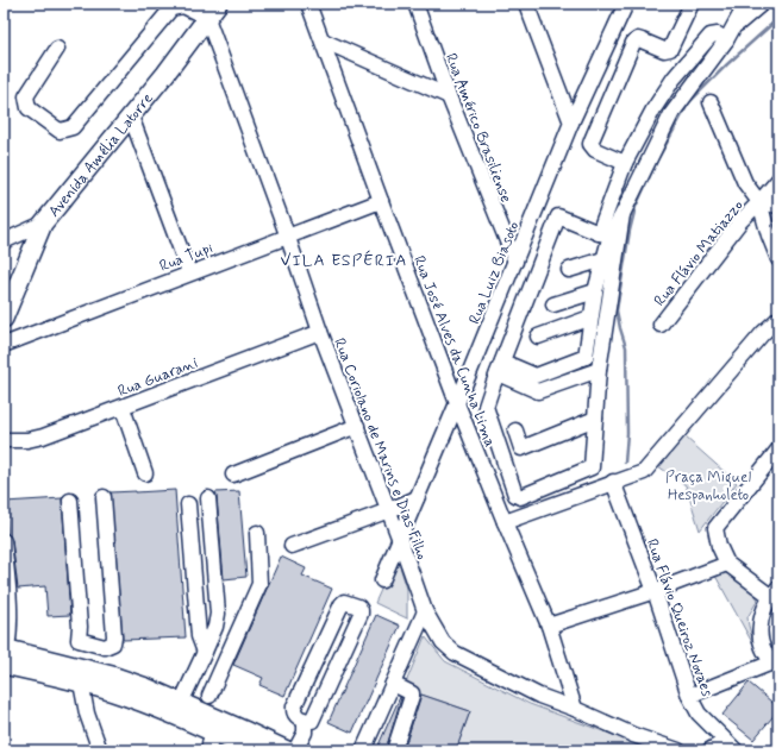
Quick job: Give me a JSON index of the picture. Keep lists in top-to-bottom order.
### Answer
{
  "streets": {
    "main road": ["Avenida Amélia Latorre"],
    "street": [
      "Rua Américo Brasiliense",
      "Rua Flávio Matiazzo",
      "Rua Tupi",
      "Rua Luiz Biasoto",
      "Rua José Alves da Cunha Lima",
      "Rua Guarani",
      "Rua Coriolano de Marins e Dias Filho",
      "Rua Flávio Queiroz Novaes"
    ]
  },
  "crossings": [
    ["Rua Américo Brasiliense", "Rua Luiz Biasoto"],
    ["Avenida Amélia Latorre", "Rua Coriolano de Marins e Dias Filho"],
    ["Rua Tupi", "Rua José Alves da Cunha Lima"],
    ["Rua Tupi", "Rua Coriolano de Marins e Dias Filho"],
    ["Rua Luiz Biasoto", "Rua José Alves da Cunha Lima"],
    ["Rua Luiz Biasoto", "Rua Coriolano de Marins e Dias Filho"],
    ["Rua José Alves da Cunha Lima", "Rua Coriolano de Marins e Dias Filho"],
    ["Rua Guarani", "Rua Coriolano de Marins e Dias Filho"]
  ],
  "districts": ["VILA ESPÉRIA"],
  "parks": ["Praça Miguel Hespanholeto"]
}
